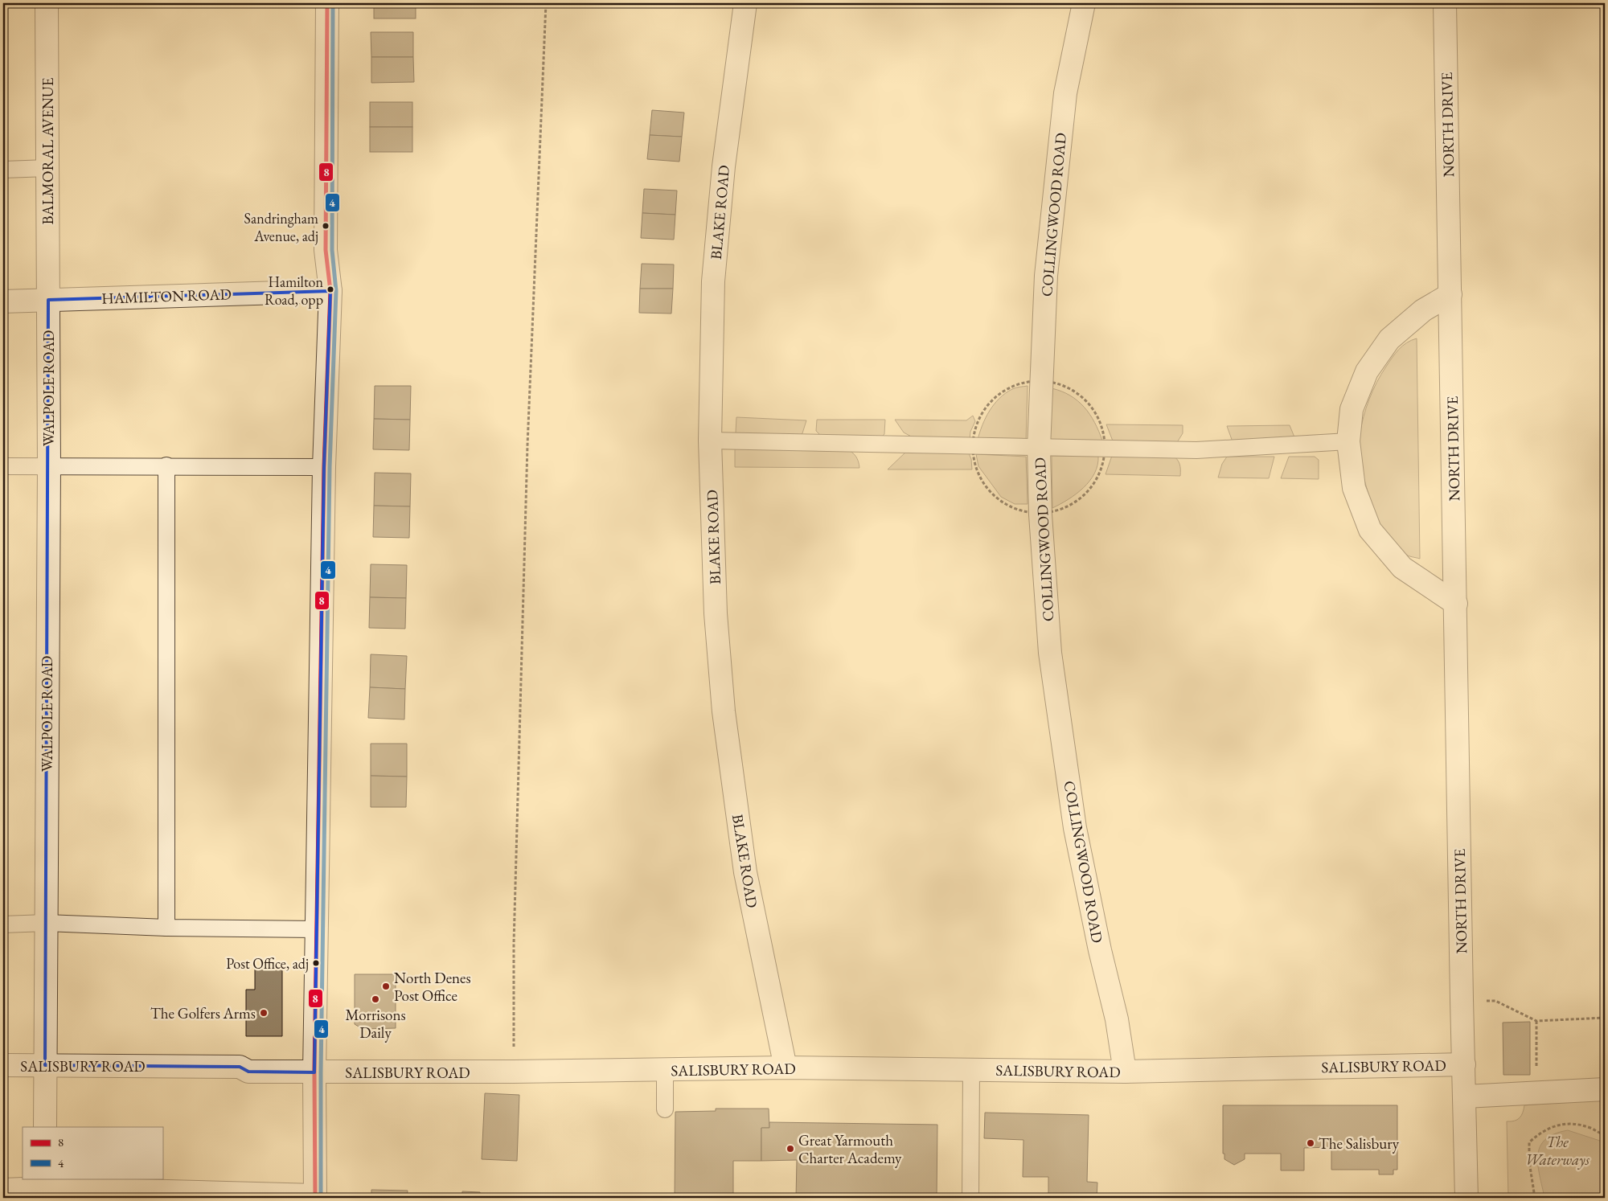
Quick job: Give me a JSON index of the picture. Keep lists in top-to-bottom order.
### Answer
{
  "streets": {
    "street": [
      "NORTH DRIVE",
      "BALMORAL AVENUE",
      "BLAKE ROAD",
      "COLLINGWOOD ROAD",
      "HAMILTON ROAD",
      "WALPOLE ROAD",
      "SALISBURY ROAD"
    ]
  },
  "crossings": [
    ["NORTH DRIVE", "SALISBURY ROAD"],
    ["BALMORAL AVENUE", "HAMILTON ROAD"],
    ["BALMORAL AVENUE", "WALPOLE ROAD"],
    ["BLAKE ROAD", "SALISBURY ROAD"],
    ["COLLINGWOOD ROAD", "SALISBURY ROAD"],
    ["HAMILTON ROAD", "WALPOLE ROAD"],
    ["WALPOLE ROAD", "SALISBURY ROAD"]
  ],
  "parks": ["The Waterways"],
  "places": [
    "Sandringham Avenue, adj",
    "Hamilton Road, opp",
    "Post Office, adj",
    "North Denes Post Office",
    "Morrisons Daily",
    "The Golfers Arms",
    "The Salisbury",
    "Great Yarmouth Charter Academy"
  ],
  "lines": ["transit line 8", "transit line 4"],
  "legend": ["8", "4"]
}
